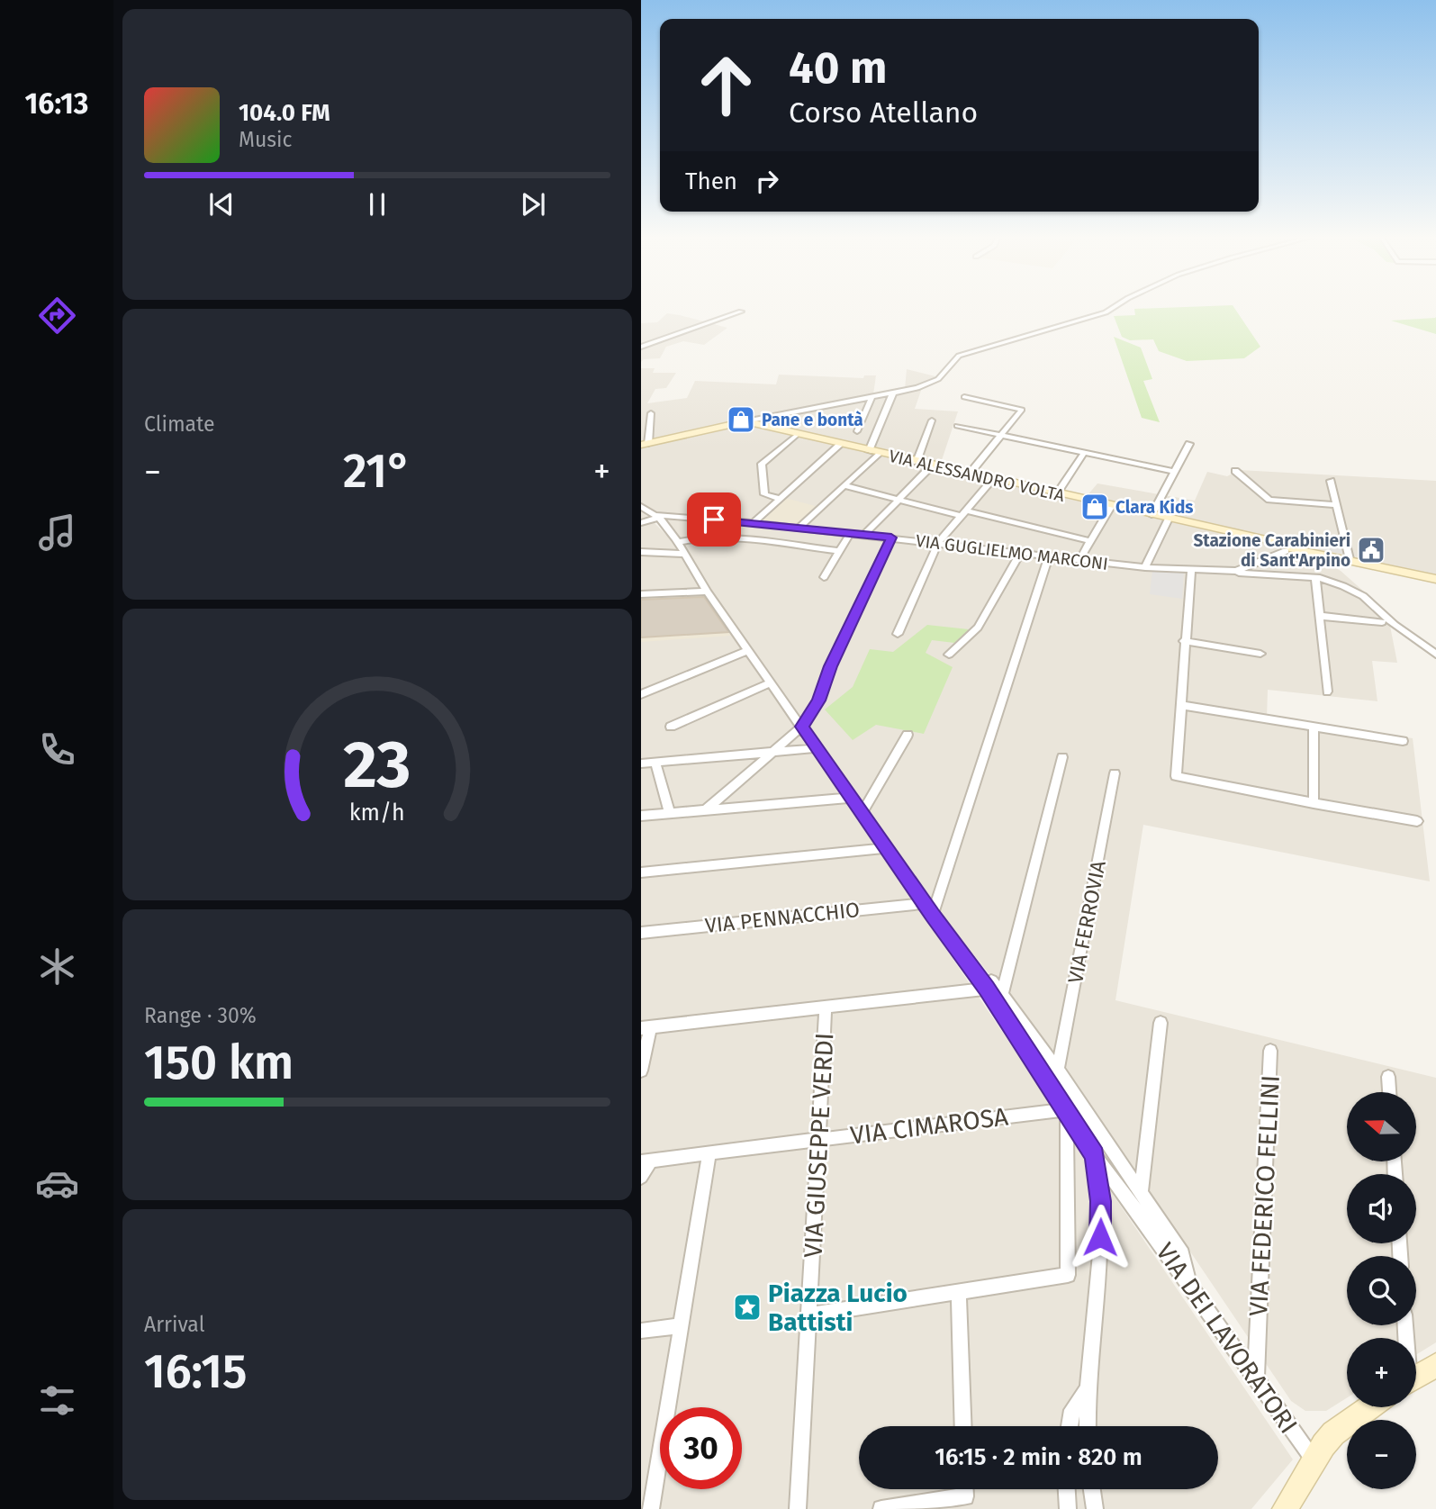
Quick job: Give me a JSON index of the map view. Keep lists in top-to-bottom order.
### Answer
{
  "streets": {
    "street": [
      "VIA ALESSANDRO VOLTA",
      "VIA GUGLIELMO MARCONI",
      "VIA PENNACCHIO",
      "VIA FERROVIA",
      "VIA CIMAROSA",
      "VIA GIUSEPPE VERDI",
      "VIA FEDERICO FELLINI",
      "VIA DEI LAVORATORI"
    ]
  },
  "crossings": [
    ["VIA ALESSANDRO VOLTA", "VIA GUGLIELMO MARCONI"],
    ["VIA GUGLIELMO MARCONI", "VIA DEI LAVORATORI"],
    ["VIA PENNACCHIO", "VIA DEI LAVORATORI"],
    ["VIA CIMAROSA", "VIA GIUSEPPE VERDI"],
    ["VIA CIMAROSA", "VIA DEI LAVORATORI"],
    ["VIA FEDERICO FELLINI", "VIA DEI LAVORATORI"]
  ],
  "places": {
    "shop": ["Pane e bontà", "Clara Kids"],
    "public building": ["Stazione Carabinieri di Sant'Arpino"],
    "place": ["Piazza Lucio Battisti"]
  },
  "north": "left",
  "page": {
    "tabs": "16:13",
    "turn": ["40 m", "Corso Atellano"],
    "song": ["104.0 FM", "Music"],
    "then": "Then",
    "tile": [
      "Climate",
      ["Range · 30%", "150 km"],
      ["Arrival", "16:15"]
    ],
    "heat": ["−", "21°", "+"],
    "map_buttons": ["+", "−"],
    "limit": "30",
    "trip": "16:15 · 2 min · 820 m",
    "gauge": ["23", "km/h"]
  }
}
